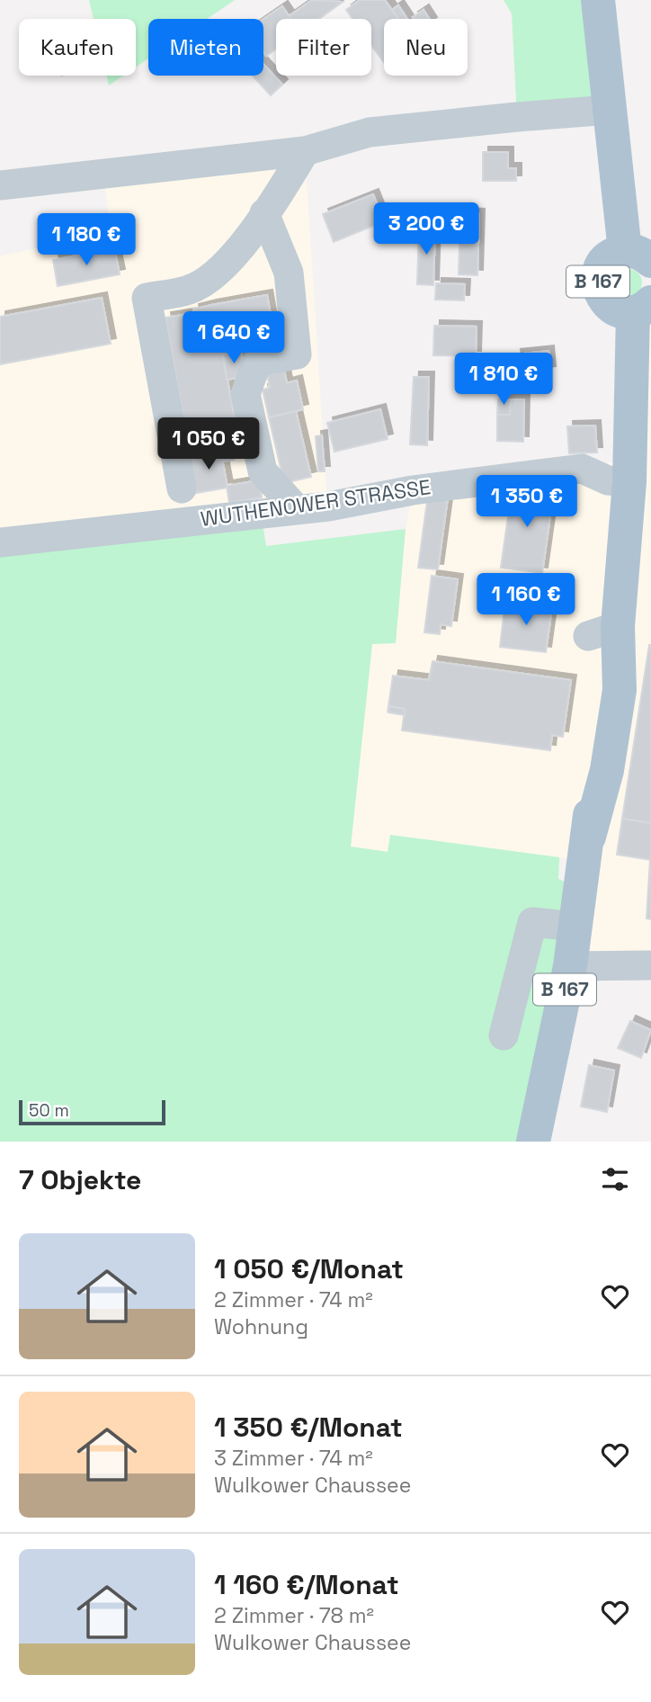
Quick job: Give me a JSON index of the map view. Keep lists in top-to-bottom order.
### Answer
{
  "streets": {
    "main road": ["B 167"],
    "street": ["WUTHENOWER STRASSE"]
  },
  "crossings": [
    ["B 167", "WUTHENOWER STRASSE"]
  ],
  "scale_bar": "50 m",
  "page": {
    "chip": [
      "Kaufen",
      "Mieten",
      "Filter",
      "Neu"
    ],
    "price": [
      "3 200 €",
      "1 180 €",
      "1 640 €",
      "1 810 €",
      "1 050 €",
      "1 350 €",
      "1 160 €"
    ],
    "scale": "50 m",
    "heading": "7 Objekte",
    "list": [
      {
        "name": "1 050 €/Monat",
        "note": "2 Zimmer · 74 m² · Wohnung"
      },
      {
        "name": "1 350 €/Monat",
        "note": "3 Zimmer · 74 m² · Wulkower Chaussee"
      },
      {
        "name": "1 160 €/Monat",
        "note": "2 Zimmer · 78 m² · Wulkower Chaussee"
      }
    ]
  }
}
